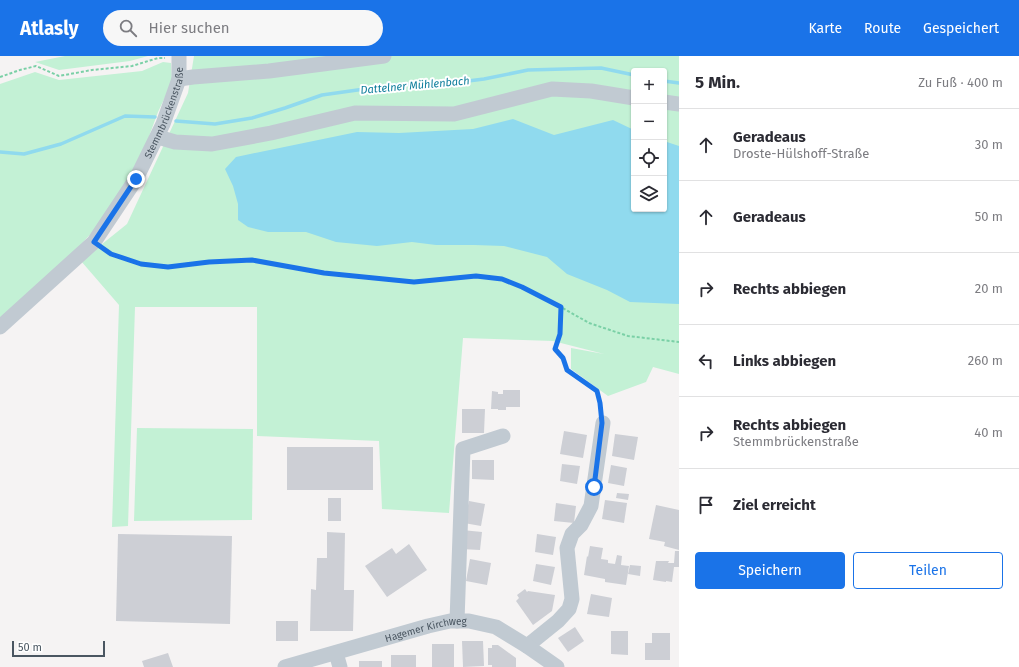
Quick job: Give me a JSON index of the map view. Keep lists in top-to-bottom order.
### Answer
{
  "streets": {
    "street": ["Stemmbrückenstraße", "Hagemer Kirchweg"]
  },
  "water": ["Dattelner Mühlenbach"],
  "scale_bar": "50 m",
  "page": {
    "header": "Atlasly",
    "search": "Hier suchen",
    "nav": ["Karte", "Route", "Gespeichert"],
    "heading": ["5 Min.", "Zu Fuß · 400 m"],
    "map_buttons": ["+", "−"],
    "list": [
      ["Geradeaus", "Droste-Hülshoff-Straße", "30 m"],
      ["Geradeaus", "50 m"],
      ["Rechts abbiegen", "20 m"],
      ["Links abbiegen", "260 m"],
      ["Rechts abbiegen", "Stemmbrückenstraße", "40 m"],
      "Ziel erreicht"
    ],
    "buttons": ["Speichern", "Teilen"],
    "scale": "50 m"
  }
}
